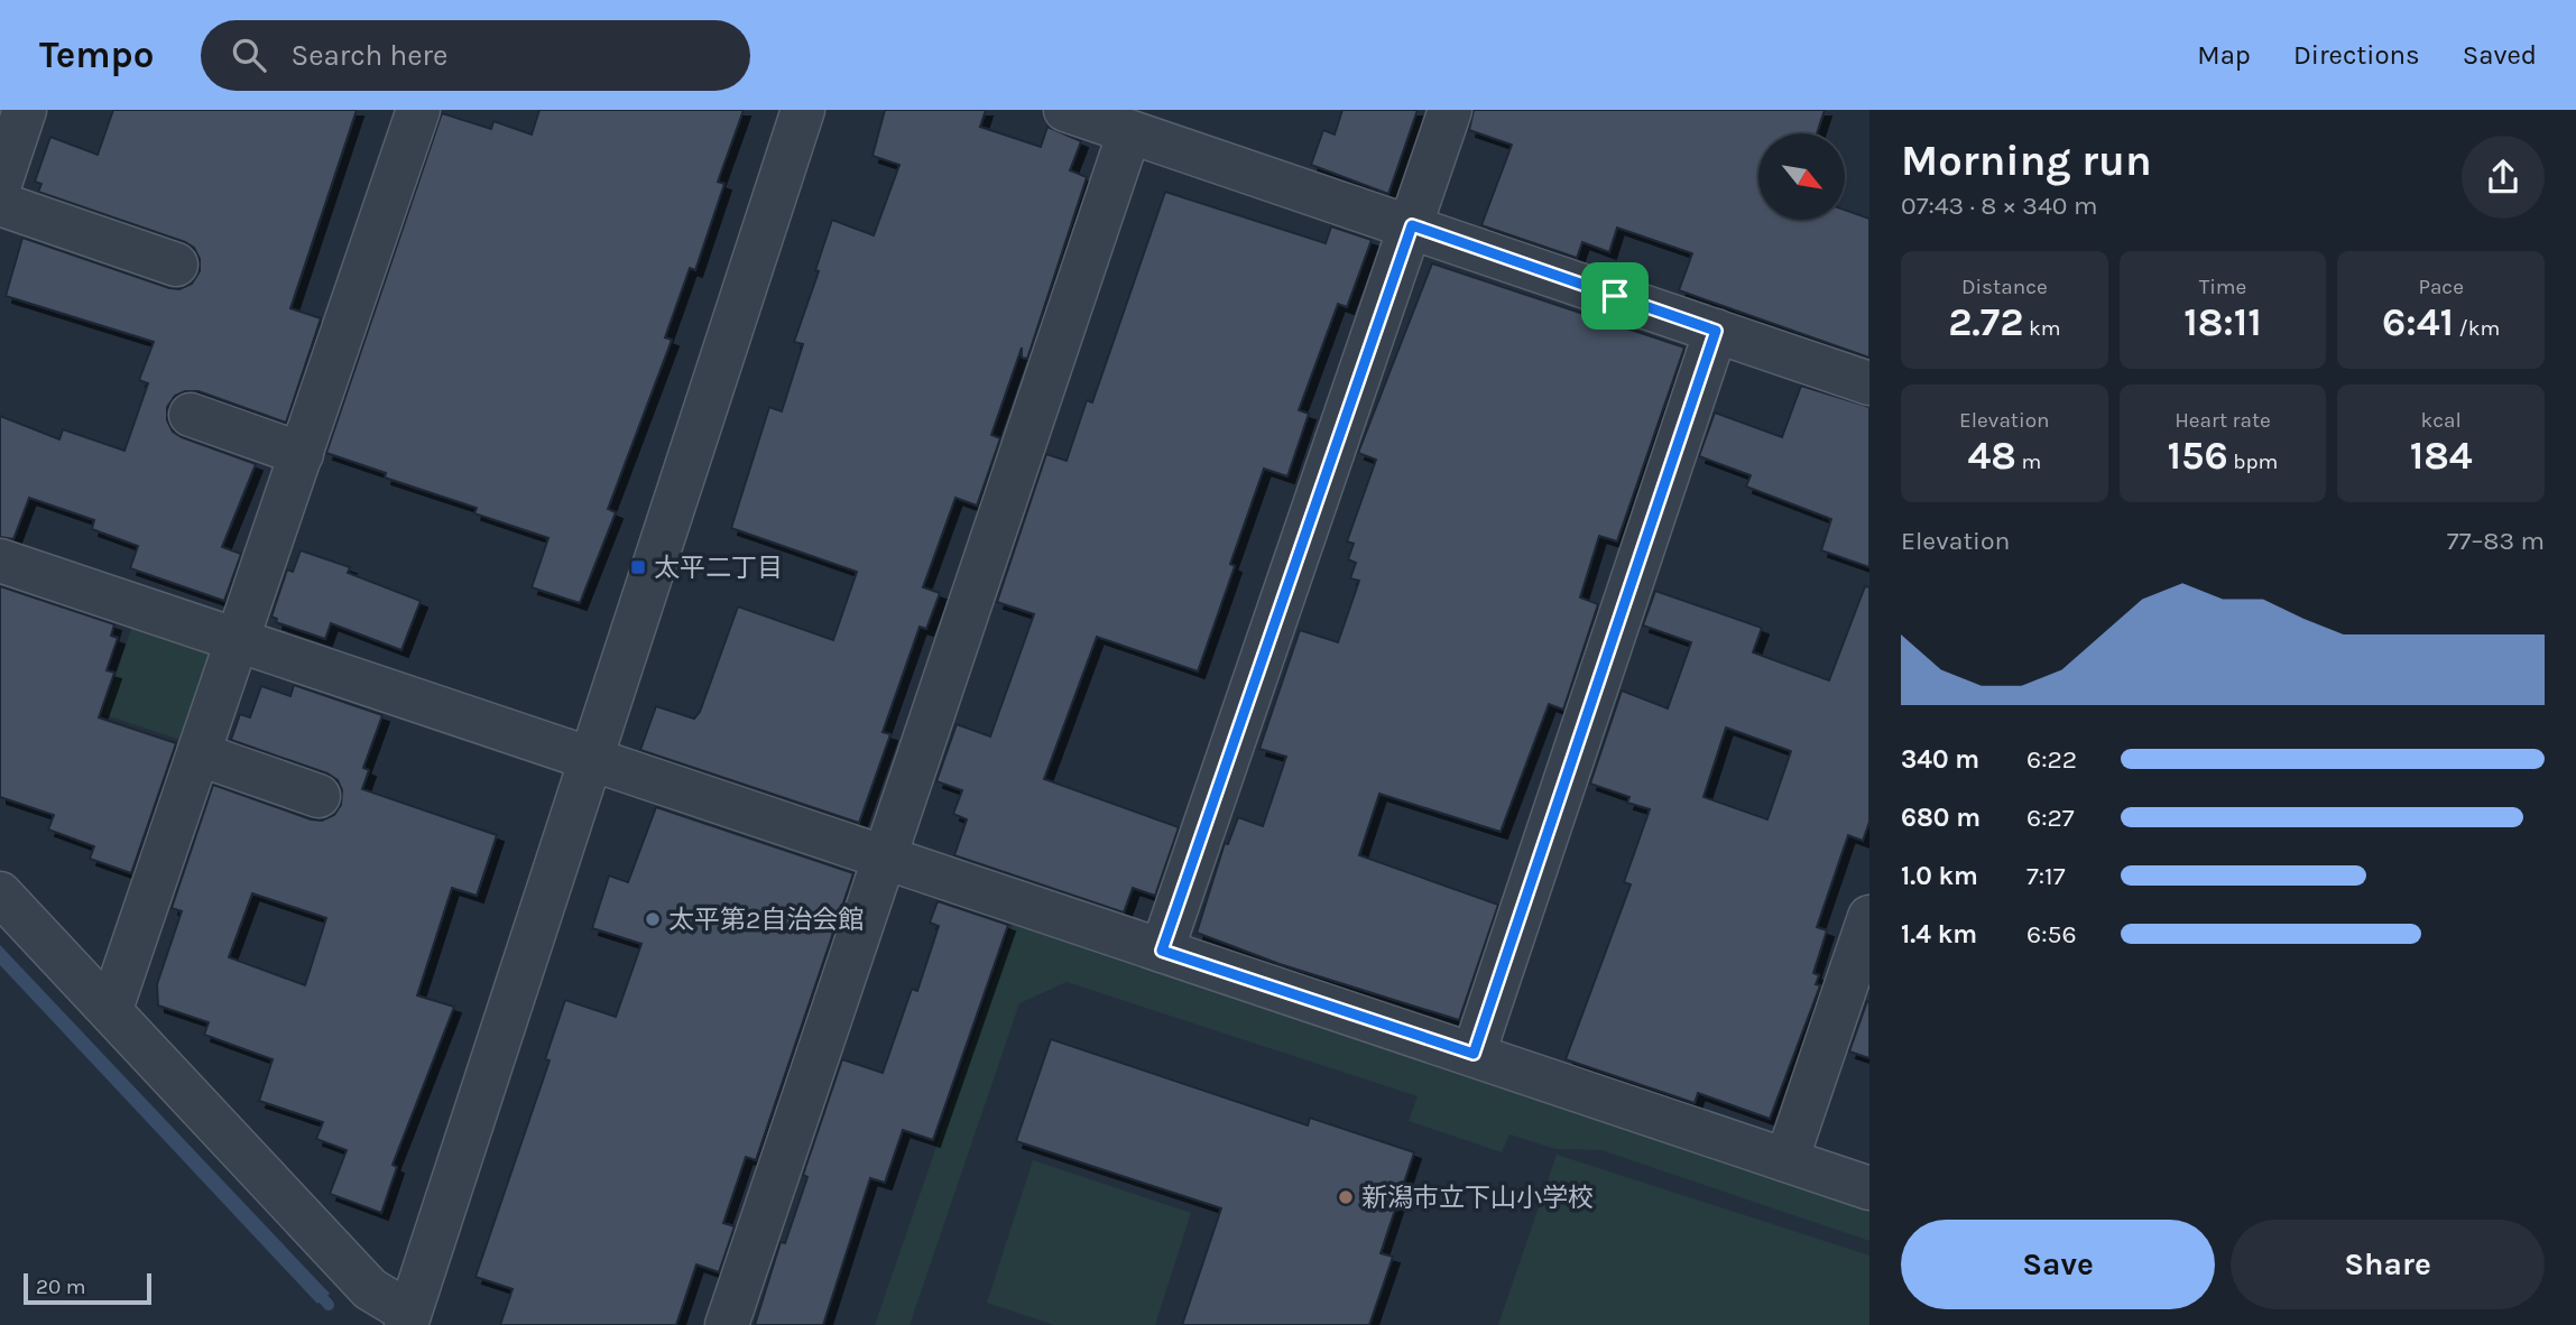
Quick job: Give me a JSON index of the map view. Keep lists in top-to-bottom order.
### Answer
{
  "places": {
    "transit": ["太平二丁目"],
    "other": ["太平第2自治会館", "新潟市立下山小学校"]
  },
  "scale_bar": "20 m",
  "north": "bottom right",
  "page": {
    "header": "Tempo",
    "search": "Search here",
    "nav": ["Map", "Directions", "Saved"],
    "heading": ["Morning run", "07:43 · 8 × 340 m"],
    "stats": [
      ["Distance", "2.72 km"],
      ["Time", "18:11"],
      ["Pace", "6:41 /km"],
      ["Elevation", "48 m"],
      ["Heart rate", "156 bpm"],
      ["kcal", "184"]
    ],
    "chart": ["Elevation", "77–83 m"],
    "list": [
      {
        "name": "340 m",
        "note": "6:22"
      },
      {
        "name": "680 m",
        "note": "6:27"
      },
      {
        "name": "1.0 km",
        "note": "7:17"
      },
      {
        "name": "1.4 km",
        "note": "6:56"
      }
    ],
    "buttons": ["Save", "Share"],
    "scale": "20 m"
  }
}
